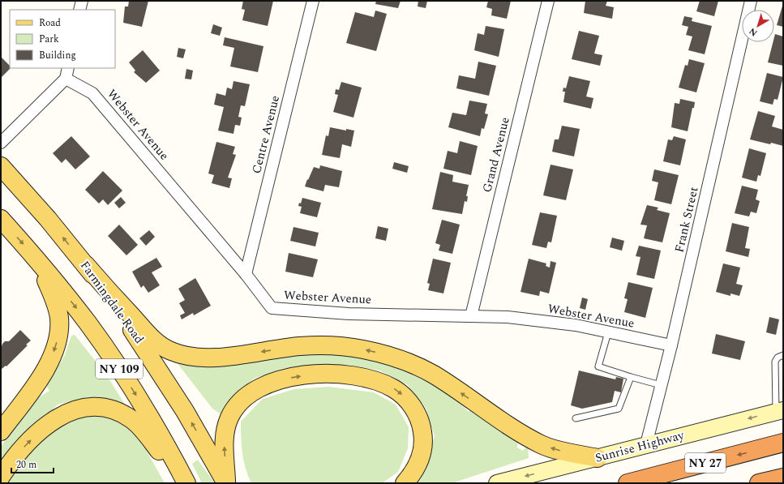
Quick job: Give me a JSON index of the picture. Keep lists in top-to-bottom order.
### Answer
{
  "streets": {
    "highway": ["NY 27"],
    "main road": ["Farmingdale Road", "NY 109", "Sunrise Highway"],
    "street": [
      "Webster Avenue",
      "Centre Avenue",
      "Grand Avenue",
      "Frank Street"
    ]
  },
  "crossings": [
    ["Webster Avenue", "Centre Avenue"],
    ["Webster Avenue", "Grand Avenue"],
    ["Webster Avenue", "Frank Street"],
    ["Frank Street", "Sunrise Highway"]
  ],
  "one_way": ["Sunrise Highway"],
  "legend": ["Road", "Park", "Building"],
  "scale_bar": "20 m",
  "north": "bottom left"
}
